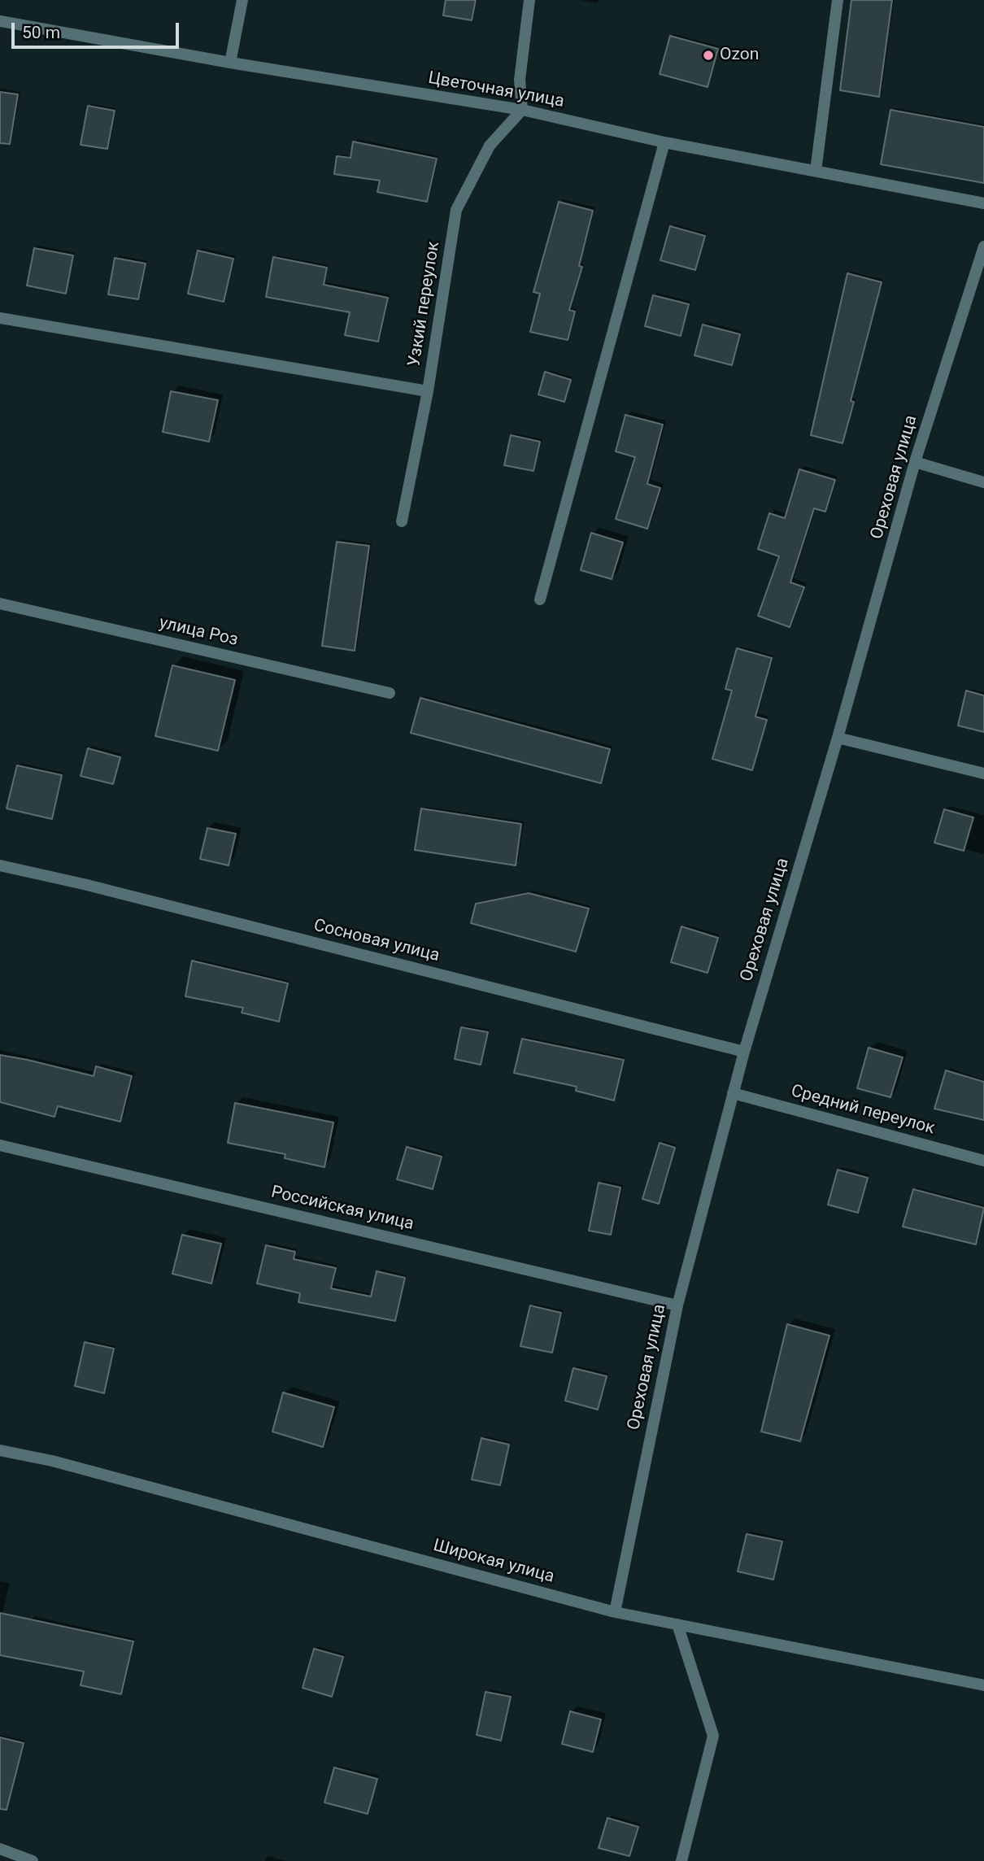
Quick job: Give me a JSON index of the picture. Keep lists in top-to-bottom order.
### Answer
{
  "streets": {
    "street": [
      "Цветочная улица",
      "Узкий переулок",
      "Ореховая улица",
      "улица Роз",
      "Сосновая улица",
      "Средний переулок",
      "Российская улица",
      "Широкая улица"
    ]
  },
  "crossings": [
    ["Цветочная улица", "Узкий переулок"],
    ["Ореховая улица", "Сосновая улица"],
    ["Ореховая улица", "Средний переулок"],
    ["Ореховая улица", "Российская улица"],
    ["Ореховая улица", "Широкая улица"]
  ],
  "places": ["Ozon"],
  "scale_bar": "50 m"
}
